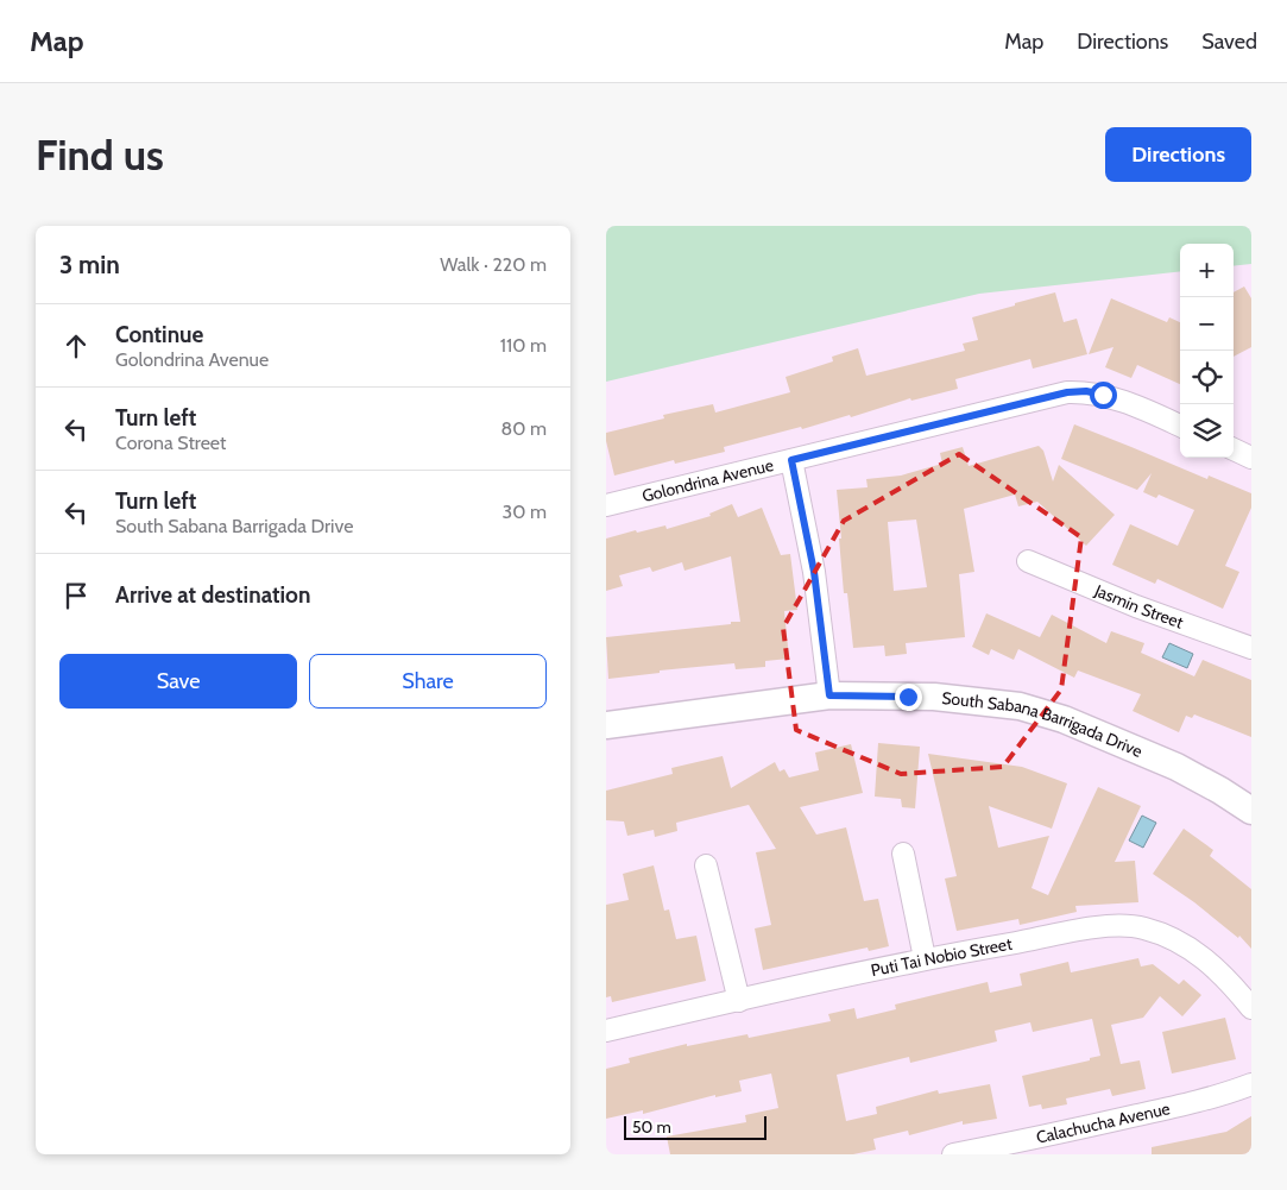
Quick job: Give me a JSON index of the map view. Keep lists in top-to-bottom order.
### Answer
{
  "streets": {
    "main road": ["South Sabana Barrigada Drive"],
    "street": [
      "Golondrina Avenue",
      "Jasmin Street",
      "Puti Tai Nobio Street",
      "Calachucha Avenue"
    ]
  },
  "scale_bar": "50 m",
  "page": {
    "header": "Map",
    "nav": ["Map", "Directions", "Saved"],
    "buttons": [
      "Directions",
      ["Save", "Share"]
    ],
    "title": "Find us",
    "heading": ["3 min", "Walk · 220 m"],
    "map_buttons": ["+", "−"],
    "list": [
      ["Continue", "Golondrina Avenue", "110 m"],
      ["Turn left", "Corona Street", "80 m"],
      ["Turn left", "South Sabana Barrigada Drive", "30 m"],
      "Arrive at destination"
    ],
    "scale": "50 m"
  }
}
